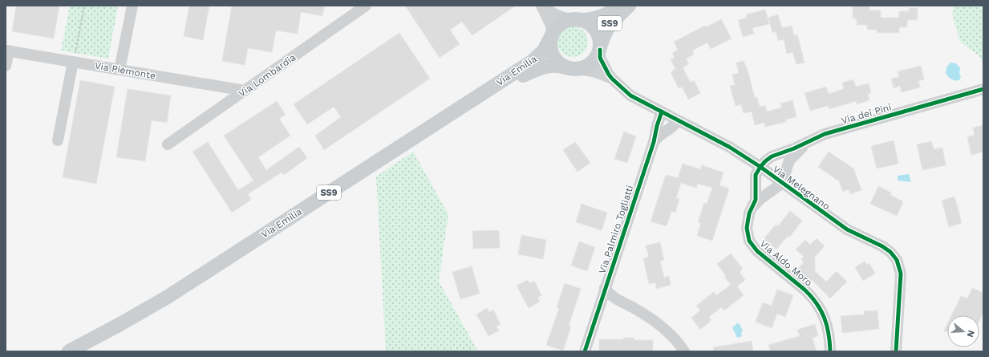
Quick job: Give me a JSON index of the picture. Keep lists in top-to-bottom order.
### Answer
{
  "streets": {
    "main road": ["SS9", "Via Emilia"],
    "street": [
      "Via Piemonte",
      "Via Lombardia",
      "Via dei Pini",
      "Via Melegnano",
      "Via Palmiro Togliatti",
      "Via Aldo Moro"
    ]
  },
  "crossings": [
    ["SS9", "Via Emilia"],
    ["SS9", "Via Melegnano"],
    ["Via Piemonte", "Via Lombardia"],
    ["Via Emilia", "Via Melegnano"],
    ["Via dei Pini", "Via Melegnano"],
    ["Via dei Pini", "Via Aldo Moro"],
    ["Via Melegnano", "Via Palmiro Togliatti"],
    ["Via Melegnano", "Via Aldo Moro"]
  ],
  "north": "right"
}
